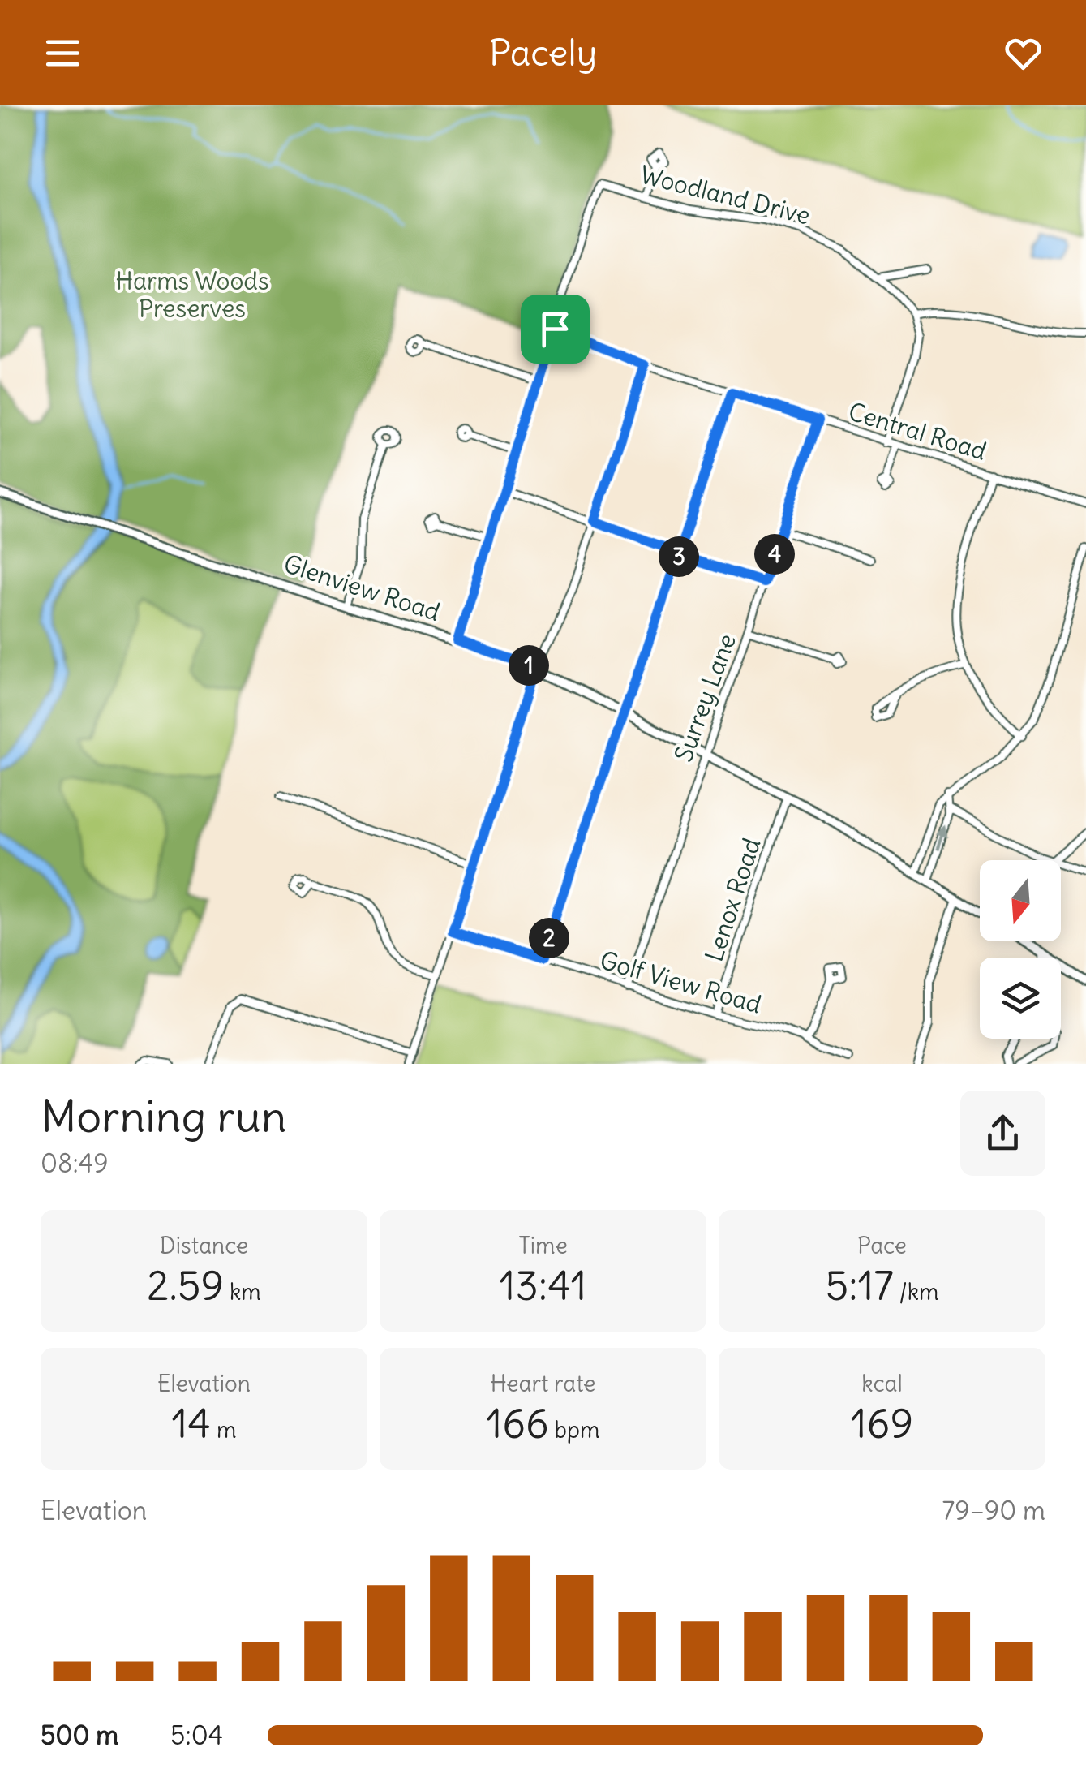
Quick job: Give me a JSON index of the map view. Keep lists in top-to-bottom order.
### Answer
{
  "streets": {
    "main road": ["Glenview Road"],
    "street": [
      "Woodland Drive",
      "Central Road",
      "Surrey Lane",
      "Lenox Road",
      "Golf View Road"
    ]
  },
  "crossings": [
    ["Woodland Drive", "Central Road"],
    ["Central Road", "Surrey Lane"],
    ["Glenview Road", "Surrey Lane"],
    ["Glenview Road", "Lenox Road"],
    ["Surrey Lane", "Golf View Road"],
    ["Lenox Road", "Golf View Road"]
  ],
  "parks": ["Harms Woods Preserves"],
  "north": "bottom",
  "page": {
    "header": "Pacely",
    "pins": [
      "4",
      "3",
      "1",
      "2"
    ],
    "heading": ["Morning run", "08:49"],
    "stats": [
      ["Distance", "2.59 km"],
      ["Time", "13:41"],
      ["Pace", "5:17 /km"],
      ["Elevation", "14 m"],
      ["Heart rate", "166 bpm"],
      ["kcal", "169"]
    ],
    "chart": ["Elevation", "79–90 m"],
    "list": [
      {
        "name": "500 m",
        "note": "5:04"
      }
    ]
  }
}
